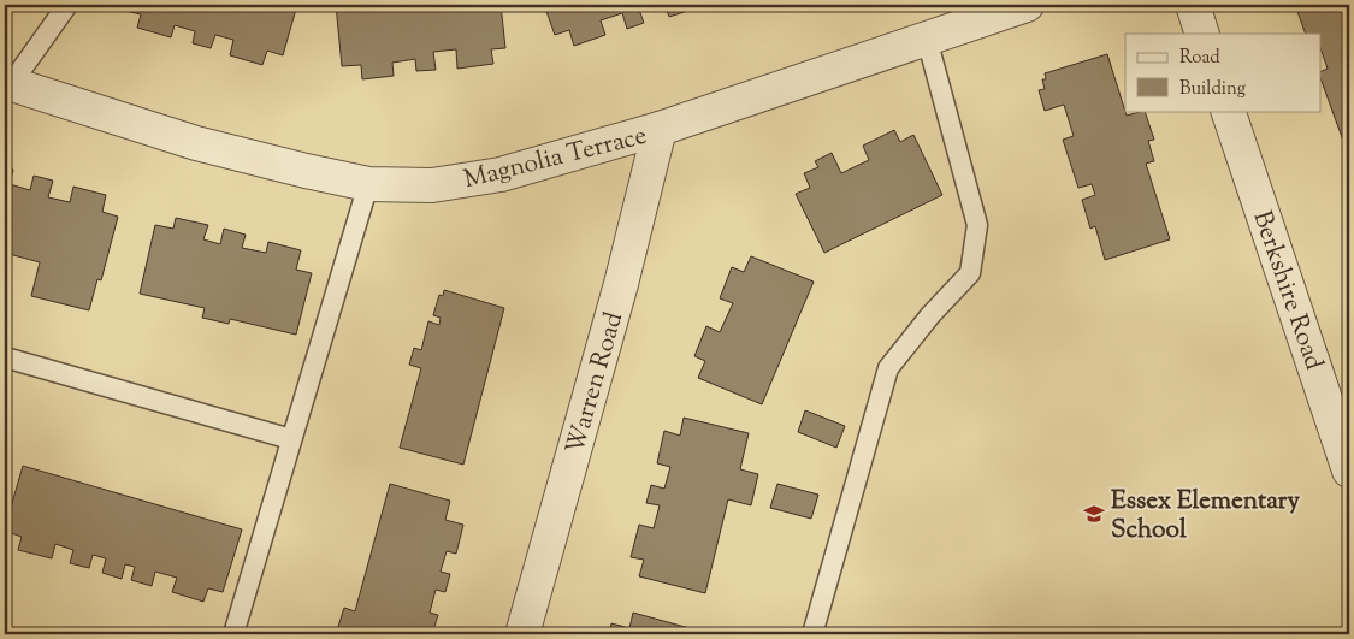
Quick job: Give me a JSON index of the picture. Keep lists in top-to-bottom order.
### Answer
{
  "streets": {
    "street": ["Magnolia Terrace", "Berkshire Road", "Warren Road"]
  },
  "crossings": [
    ["Magnolia Terrace", "Warren Road"]
  ],
  "places": {
    "school or university": ["Essex Elementary School"]
  },
  "legend": ["Road", "Building"]
}
